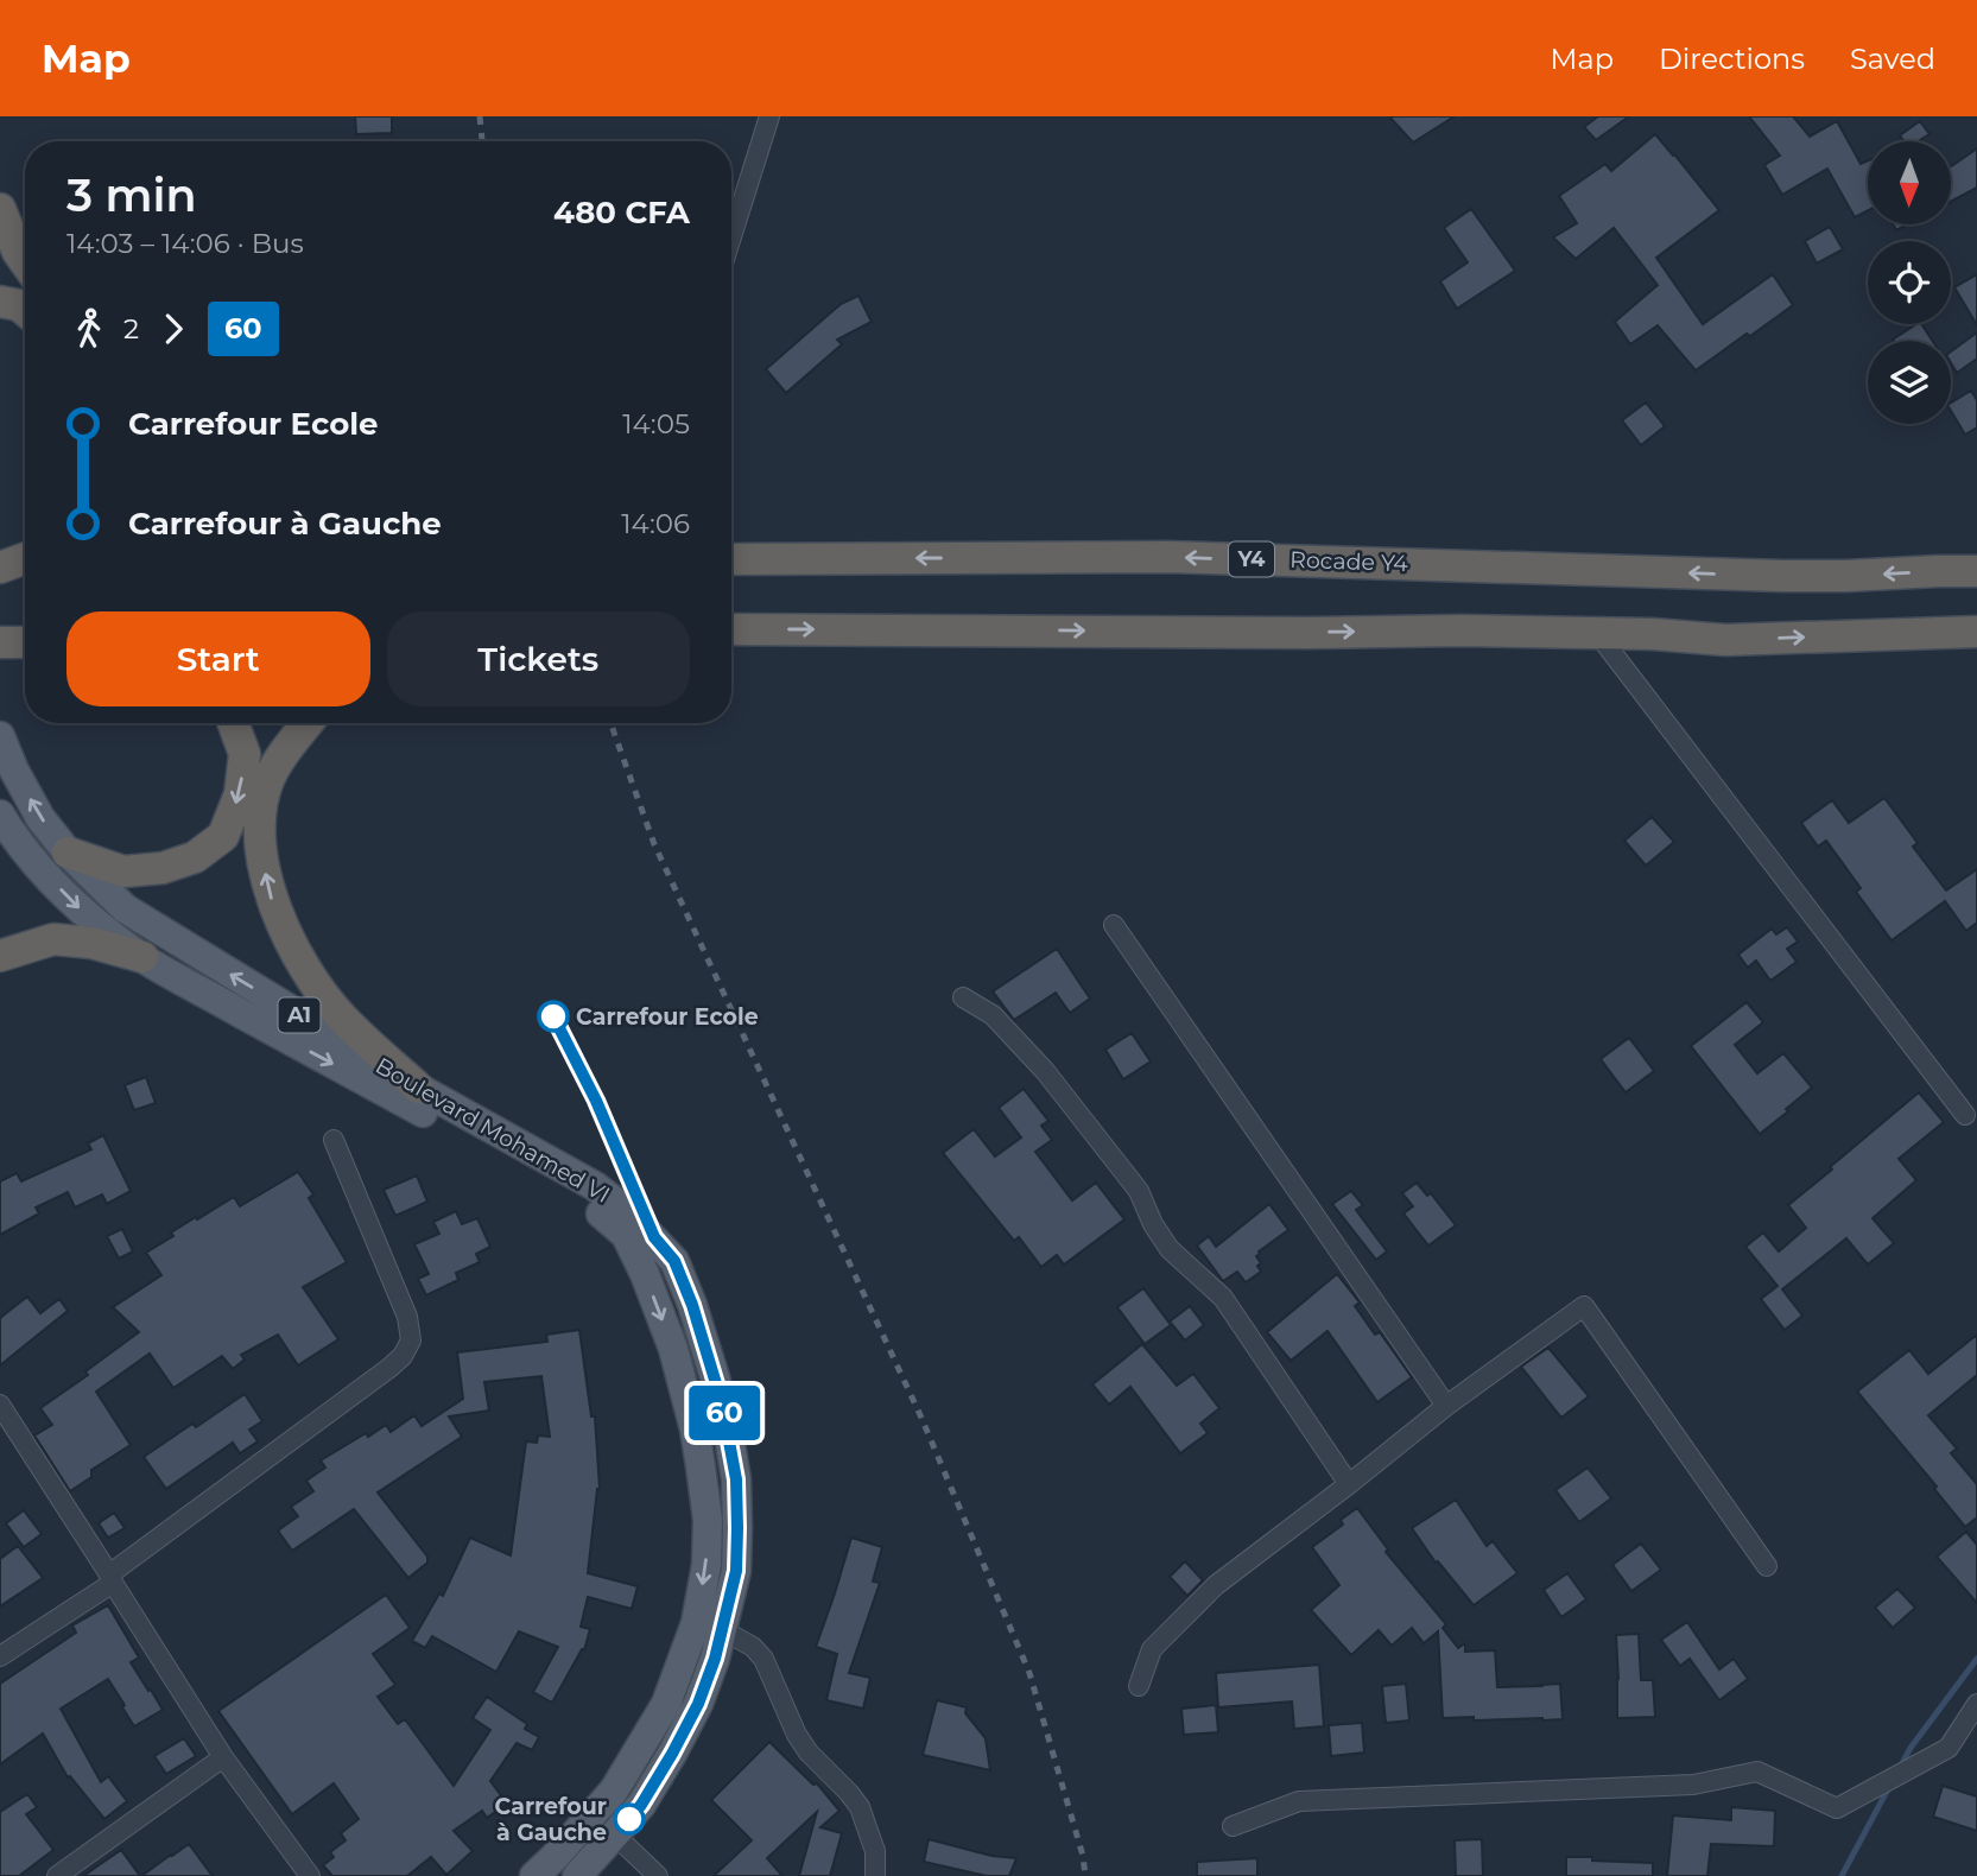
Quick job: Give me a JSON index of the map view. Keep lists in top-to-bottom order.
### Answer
{
  "streets": {
    "highway": ["Y4", "Rocade Y4"],
    "main road": ["A1", "Boulevard Mohamed VI"]
  },
  "places": ["Carrefour Ecole", "Carrefour à Gauche"],
  "lines": ["bus line 60"],
  "north": "bottom",
  "page": {
    "header": "Map",
    "nav": ["Map", "Directions", "Saved"],
    "on_map": "60",
    "heading": ["3 min", "14:03 – 14:06 · Bus", "480 CFA"],
    "legs": ["2", "60"],
    "list": [
      {
        "name": "Carrefour Ecole",
        "value": "14:05"
      },
      {
        "name": "Carrefour à Gauche",
        "value": "14:06"
      }
    ],
    "buttons": ["Start", "Tickets"]
  }
}
